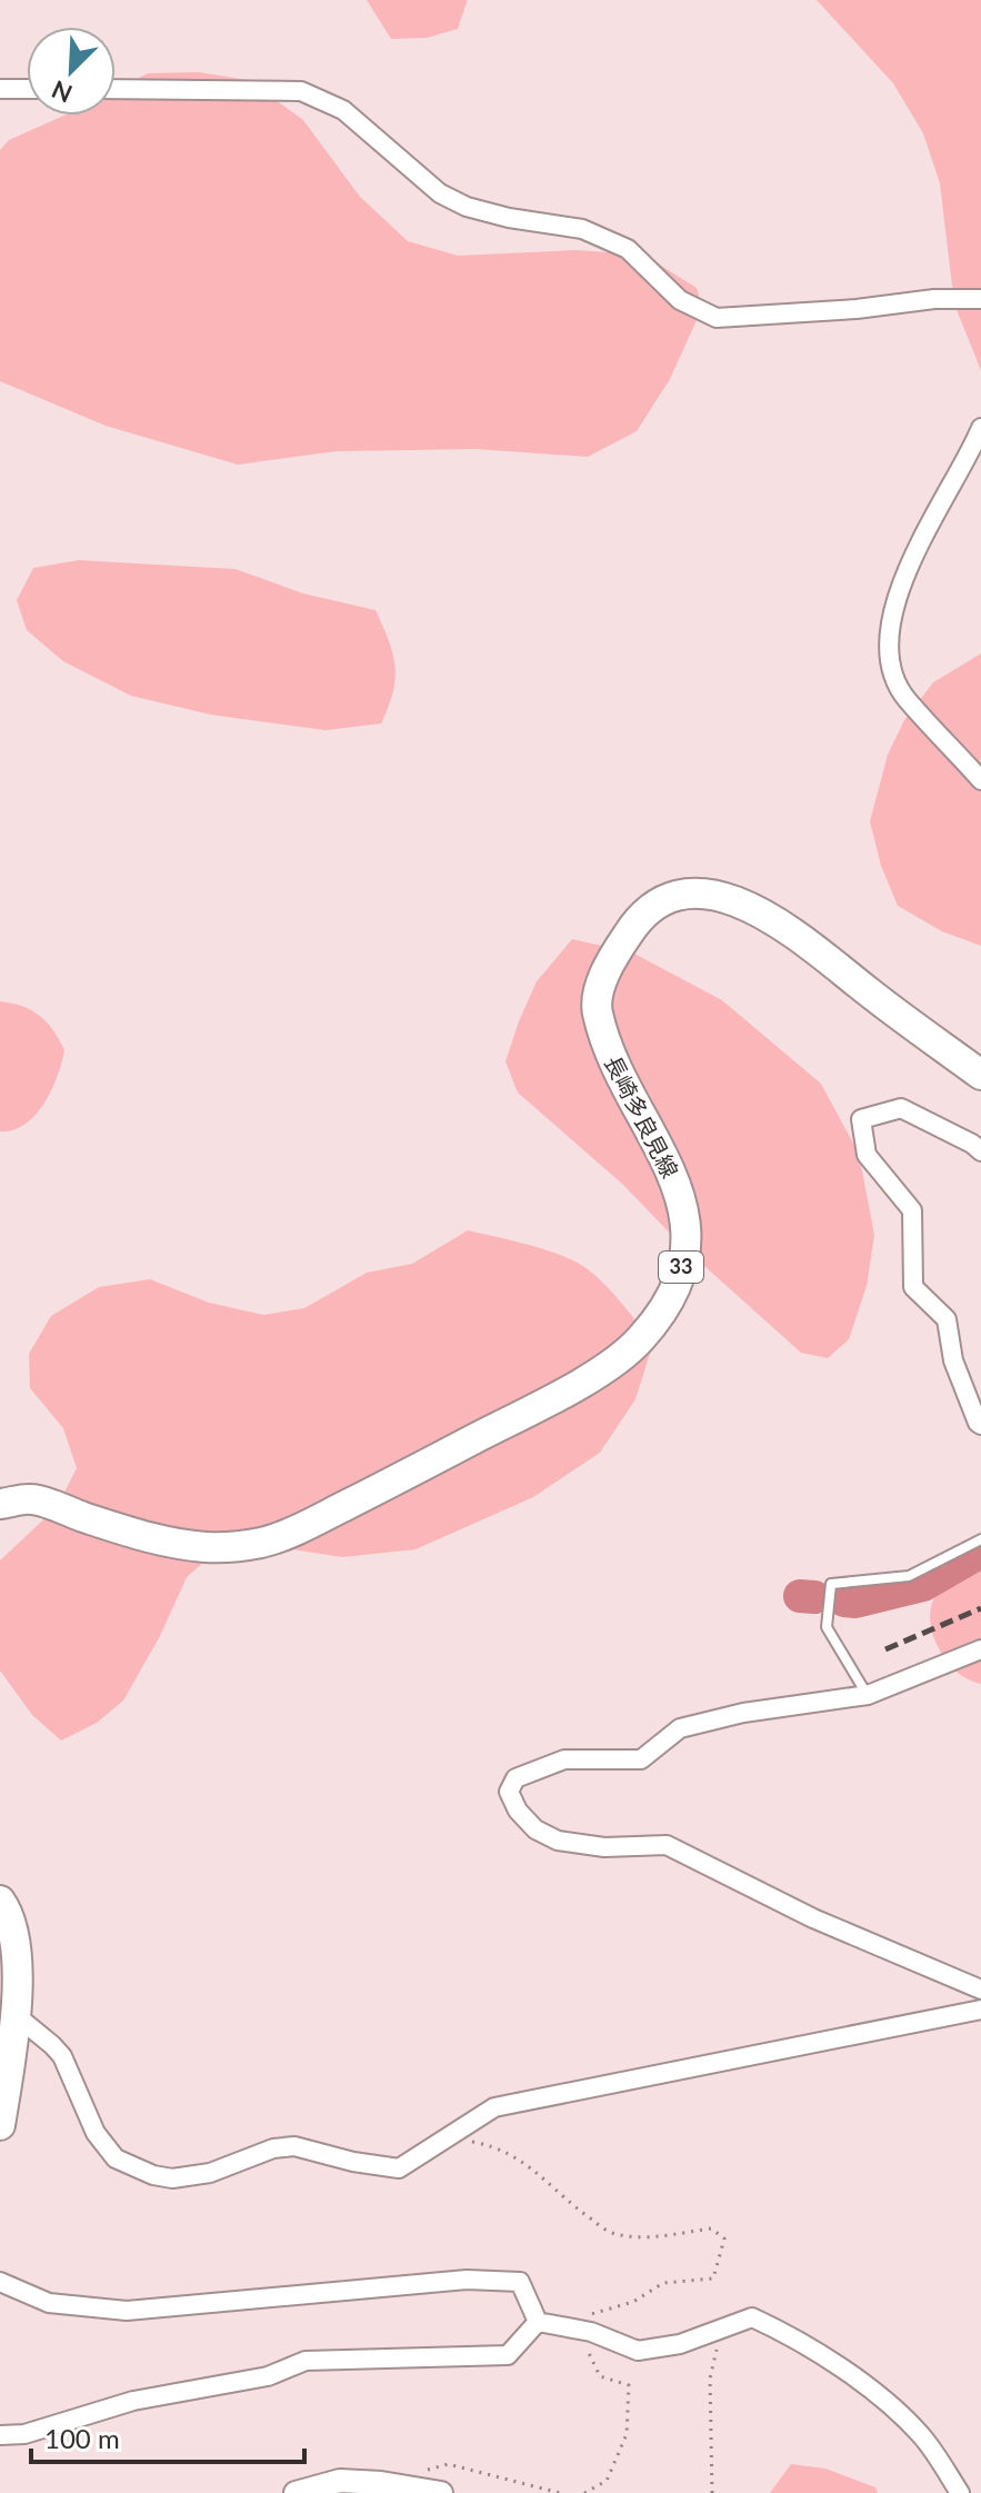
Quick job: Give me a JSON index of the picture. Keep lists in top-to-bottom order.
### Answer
{
  "streets": {
    "main road": ["長崎多良見線", "33"]
  },
  "scale_bar": "100 m",
  "north": "bottom left"
}
